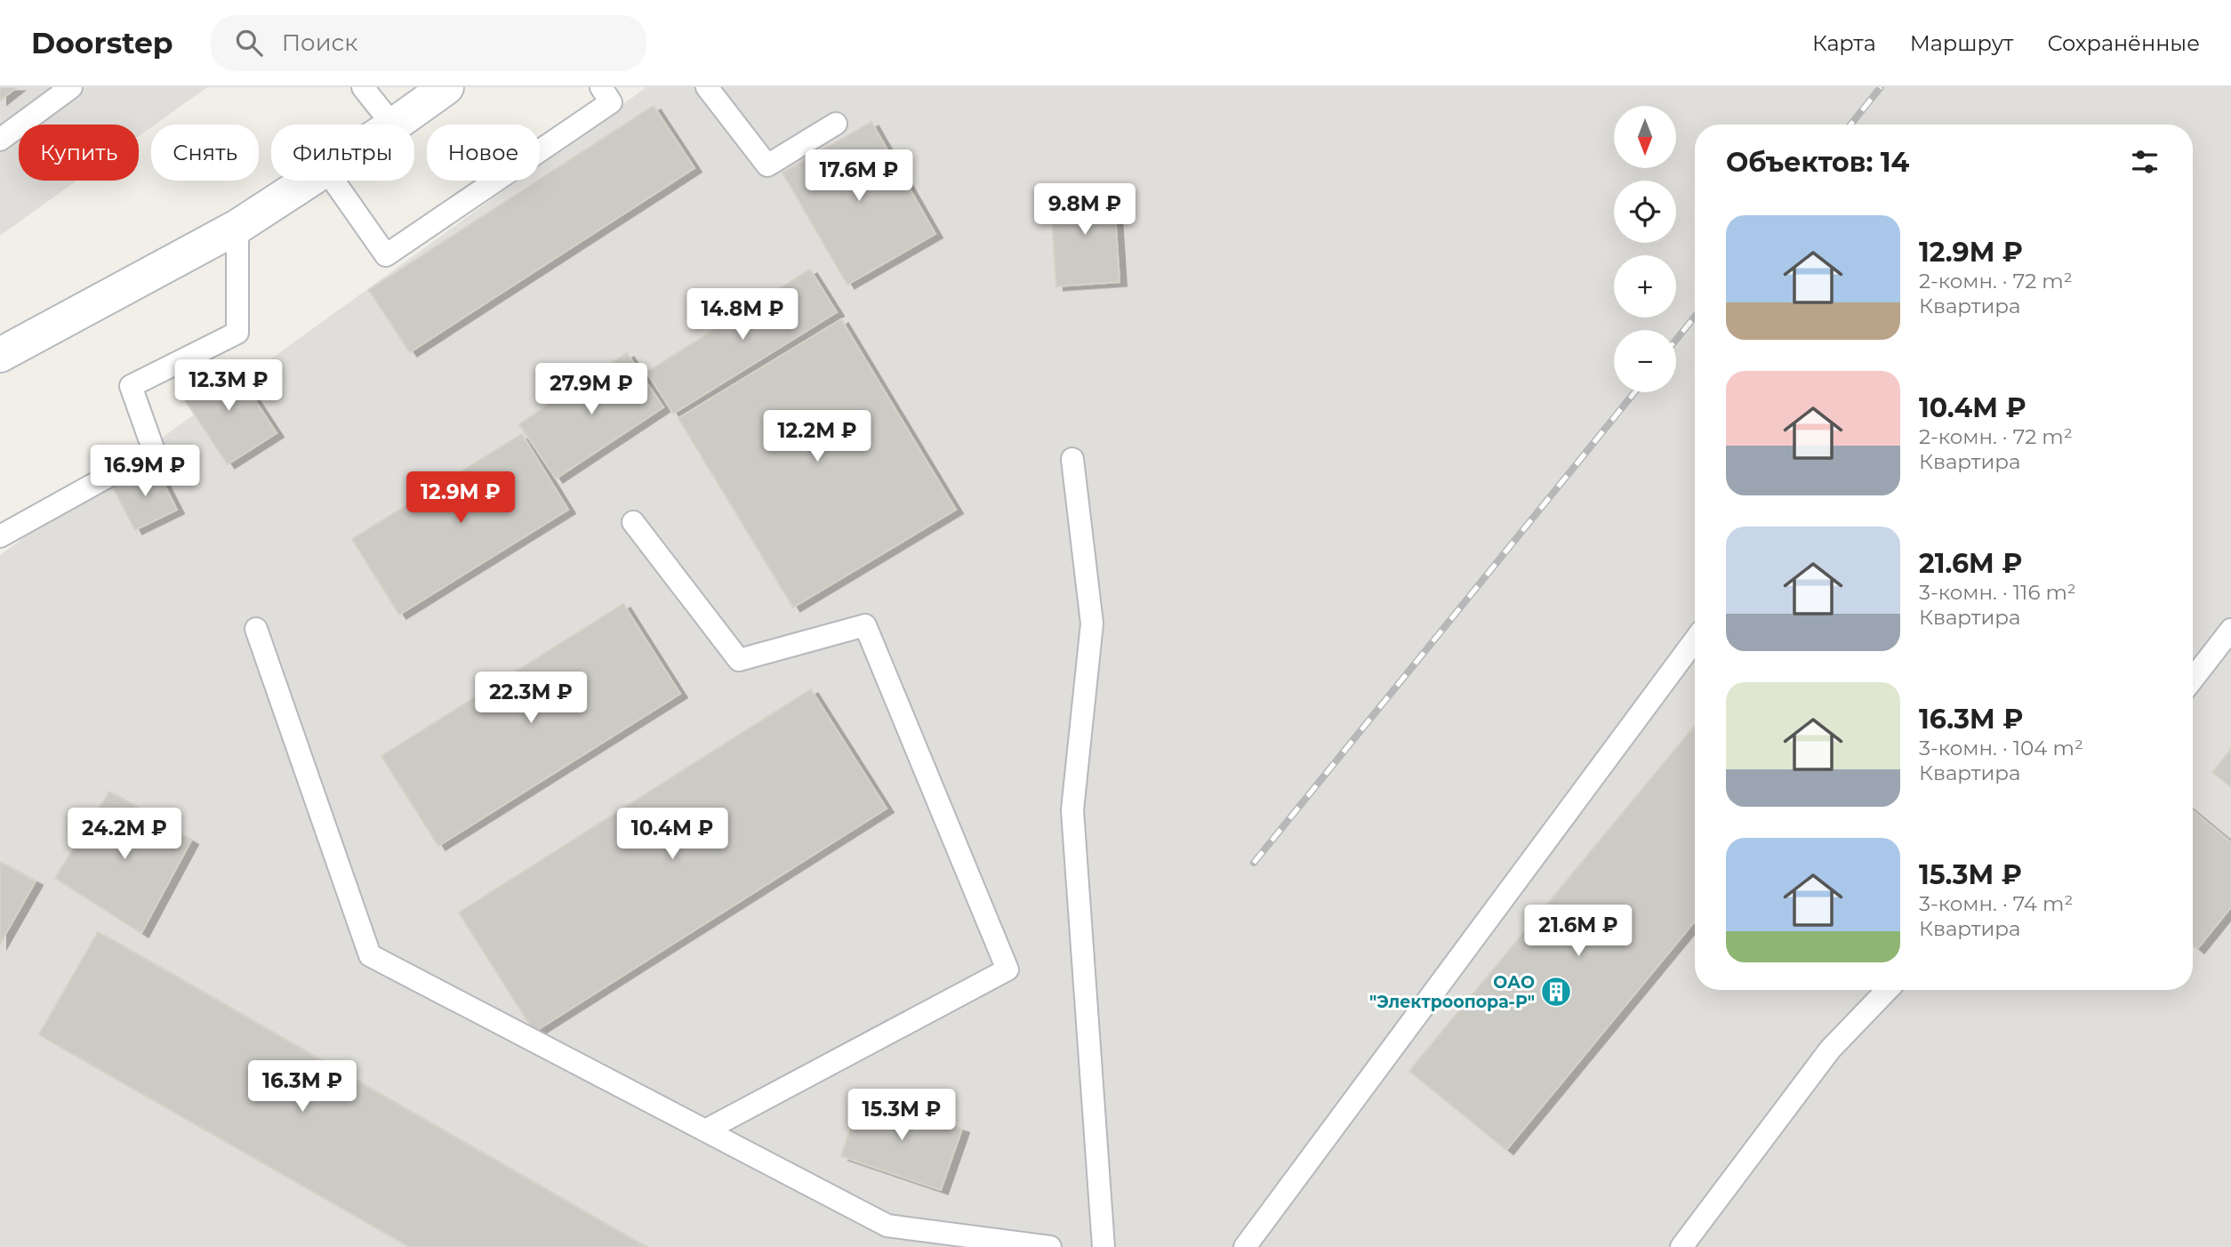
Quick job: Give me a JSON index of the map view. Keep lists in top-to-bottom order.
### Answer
{
  "places": {
    "building": ["ОАО \"Электроопора-Р\""]
  },
  "north": "bottom",
  "page": {
    "header": "Doorstep",
    "search": "Поиск",
    "nav": ["Карта", "Маршрут", "Сохранённые"],
    "map_buttons": ["+", "−"],
    "chip": [
      "Купить",
      "Снять",
      "Фильтры",
      "Новое"
    ],
    "heading": "Объектов: 14",
    "price": [
      "17.6M ₽",
      "9.8M ₽",
      "14.8M ₽",
      "12.3M ₽",
      "27.9M ₽",
      "12.2M ₽",
      "16.9M ₽",
      "12.9M ₽",
      "22.3M ₽",
      "24.2M ₽",
      "10.4M ₽",
      "21.6M ₽",
      "16.3M ₽",
      "15.3M ₽"
    ],
    "list": [
      {
        "name": "12.9M ₽",
        "note": "2-комн. · 72 m² · Квартира"
      },
      {
        "name": "10.4M ₽",
        "note": "2-комн. · 72 m² · Квартира"
      },
      {
        "name": "21.6M ₽",
        "note": "3-комн. · 116 m² · Квартира"
      },
      {
        "name": "16.3M ₽",
        "note": "3-комн. · 104 m² · Квартира"
      },
      {
        "name": "15.3M ₽",
        "note": "3-комн. · 74 m² · Квартира"
      }
    ]
  }
}
